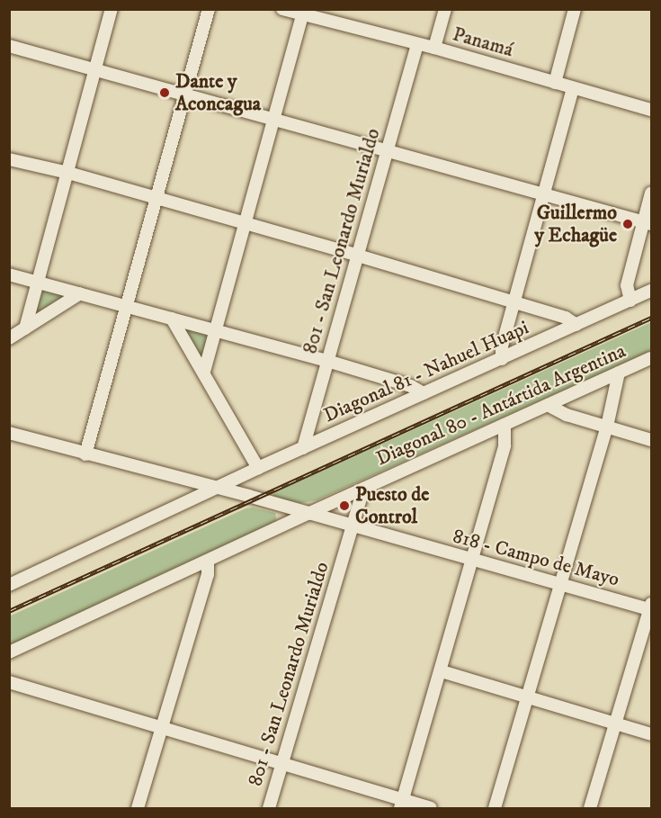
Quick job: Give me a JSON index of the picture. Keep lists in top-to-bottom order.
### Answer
{
  "streets": {
    "street": [
      "Panamá",
      "801 - San Leonardo Murialdo",
      "Diagonal 81 - Nahuel Huapi",
      "Diagonal 80 - Antártida Argentina",
      "818 - Campo de Mayo"
    ]
  },
  "crossings": [
    ["Panamá", "801 - San Leonardo Murialdo"],
    ["801 - San Leonardo Murialdo", "Diagonal 81 - Nahuel Huapi"],
    ["801 - San Leonardo Murialdo", "Diagonal 80 - Antártida Argentina"],
    ["801 - San Leonardo Murialdo", "818 - Campo de Mayo"],
    ["Diagonal 81 - Nahuel Huapi", "818 - Campo de Mayo"],
    ["Diagonal 80 - Antártida Argentina", "818 - Campo de Mayo"]
  ],
  "places": ["Dante y Aconcagua", "Guillermo y Echagüe", "Puesto de Control"]
}
